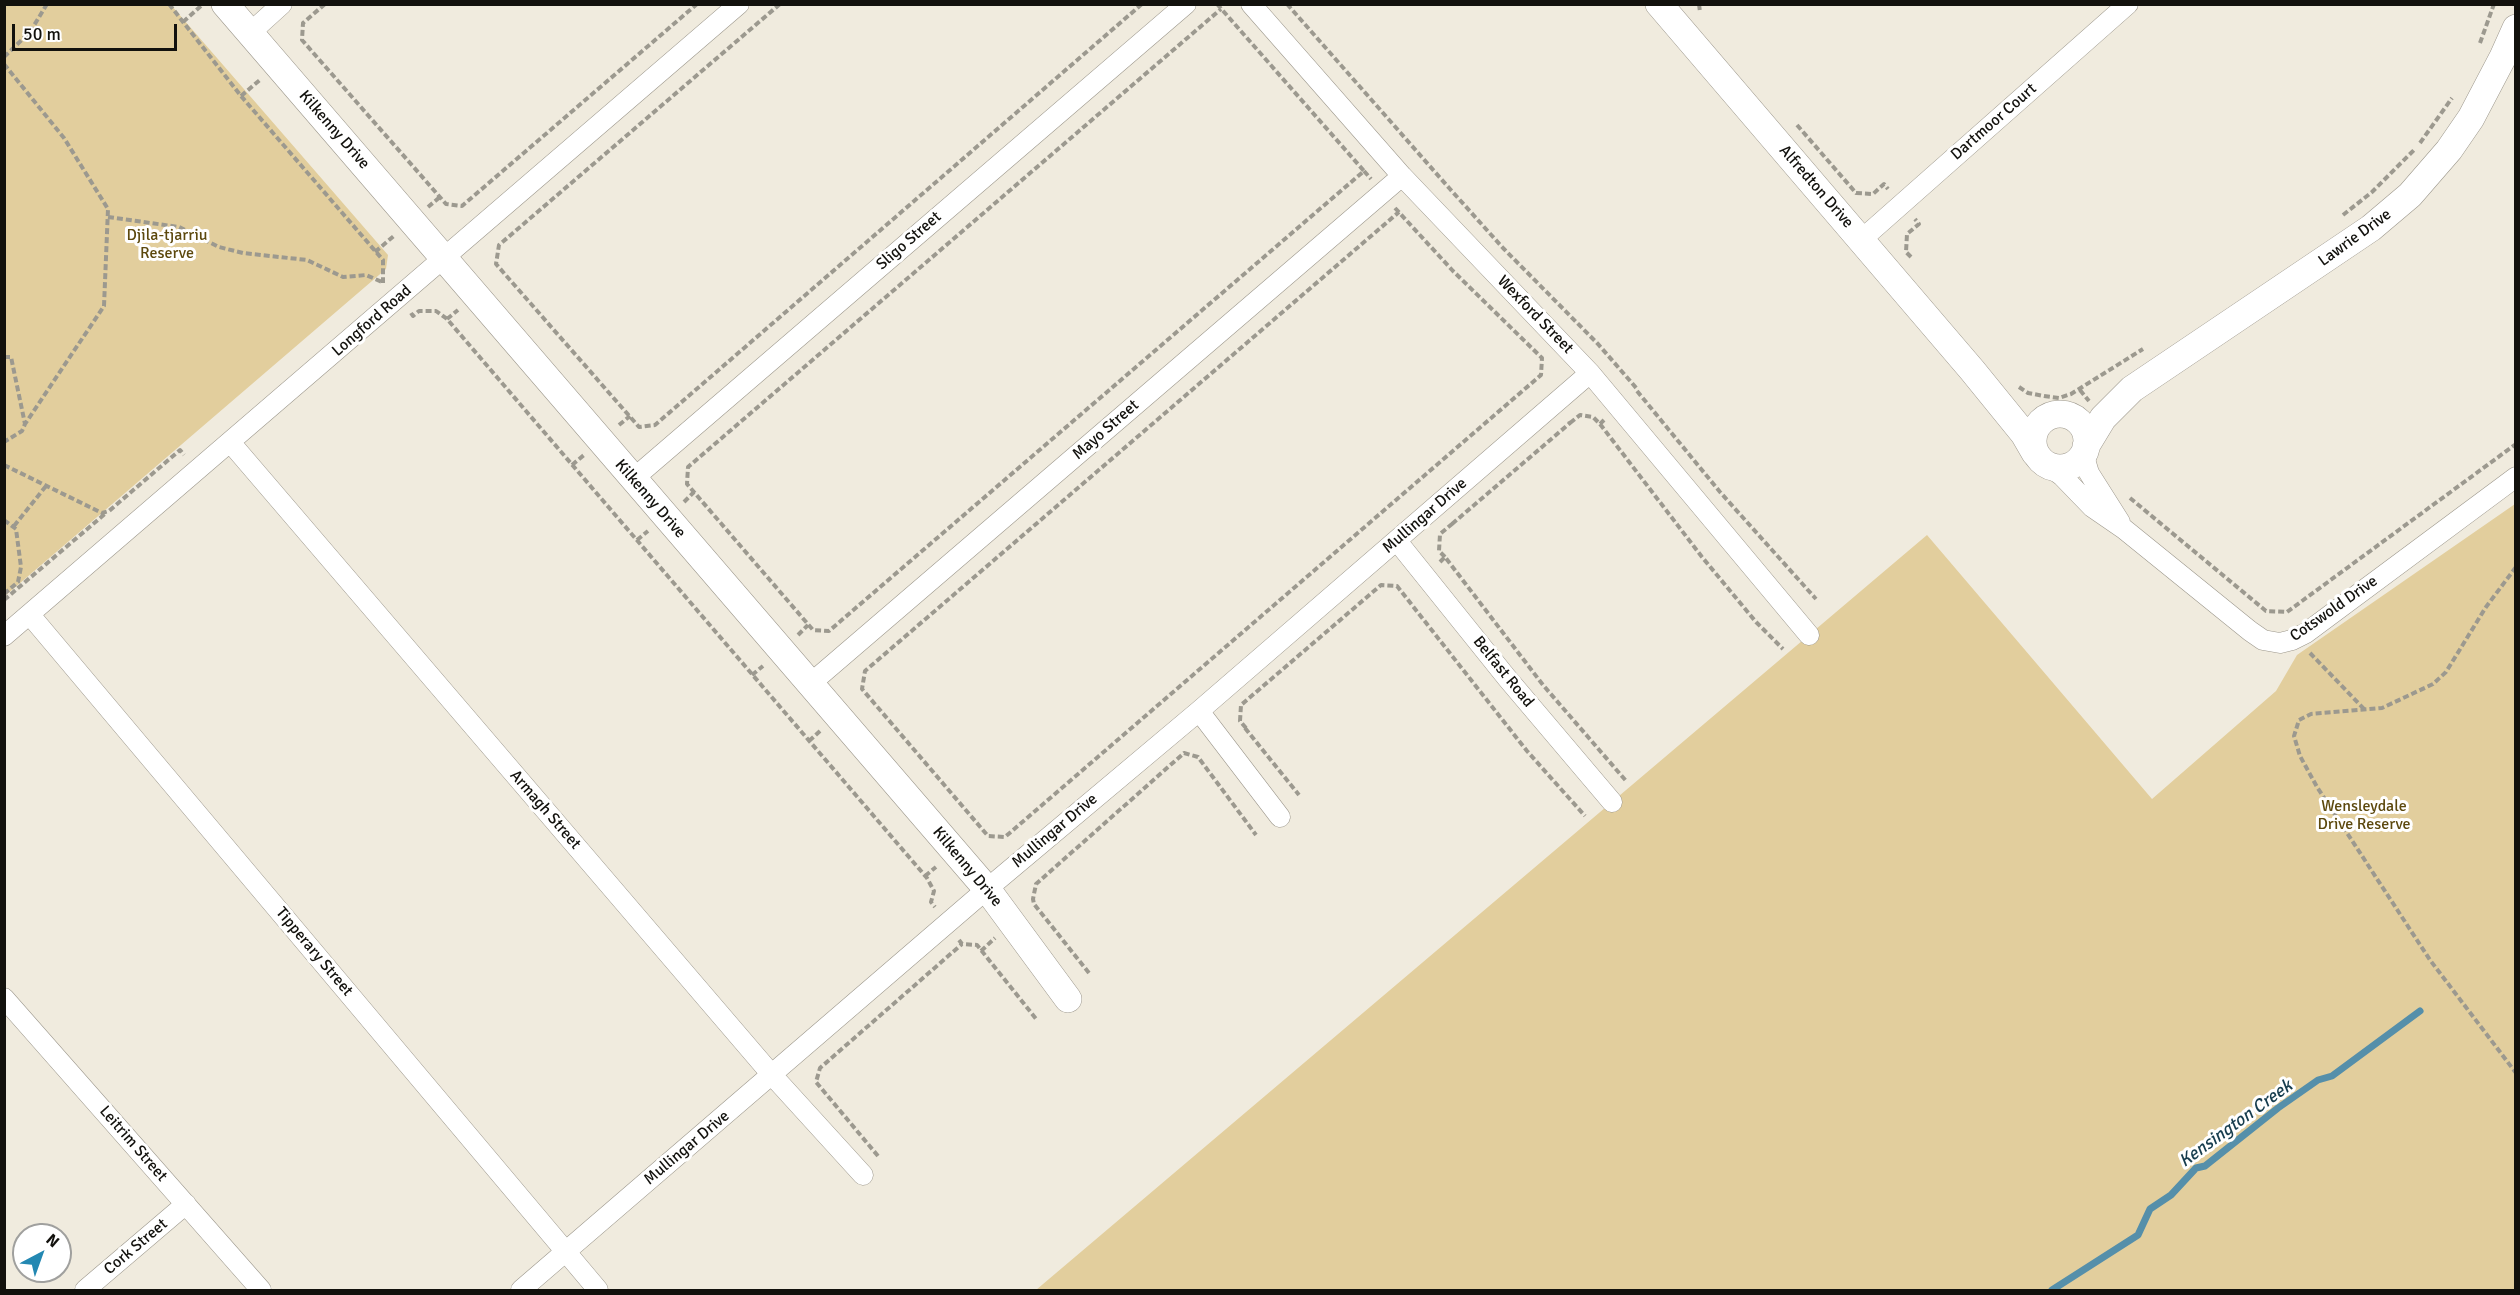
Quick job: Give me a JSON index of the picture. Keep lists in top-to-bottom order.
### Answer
{
  "streets": {
    "street": [
      "Dartmoor Court",
      "Kilkenny Drive",
      "Alfredton Drive",
      "Lawrie Drive",
      "Sligo Street",
      "Wexford Street",
      "Longford Road",
      "Mayo Street",
      "Mullingar Drive",
      "Cotswold Drive",
      "Belfast Road",
      "Armagh Street",
      "Tipperary Street",
      "Leitrim Street",
      "Cork Street"
    ]
  },
  "crossings": [
    ["Dartmoor Court", "Alfredton Drive"],
    ["Kilkenny Drive", "Sligo Street"],
    ["Kilkenny Drive", "Longford Road"],
    ["Kilkenny Drive", "Mayo Street"],
    ["Kilkenny Drive", "Mullingar Drive"],
    ["Alfredton Drive", "Lawrie Drive"],
    ["Alfredton Drive", "Cotswold Drive"],
    ["Lawrie Drive", "Cotswold Drive"],
    ["Wexford Street", "Mayo Street"],
    ["Wexford Street", "Mullingar Drive"],
    ["Longford Road", "Armagh Street"],
    ["Longford Road", "Tipperary Street"],
    ["Mullingar Drive", "Belfast Road"],
    ["Mullingar Drive", "Armagh Street"],
    ["Mullingar Drive", "Tipperary Street"],
    ["Leitrim Street", "Cork Street"]
  ],
  "water": ["Kensington Creek"],
  "parks": ["Djila-tjarriu Reserve", "Wensleydale Drive Reserve"],
  "scale_bar": "50 m",
  "north": "top right"
}
